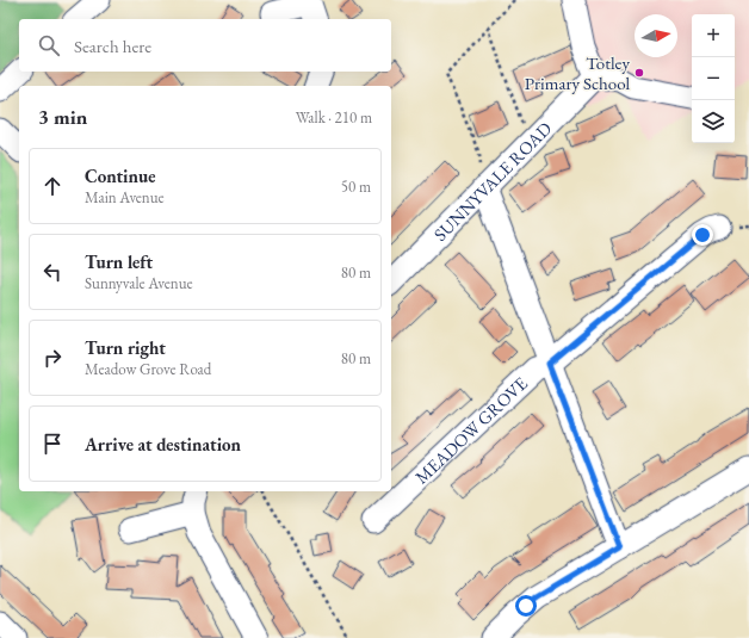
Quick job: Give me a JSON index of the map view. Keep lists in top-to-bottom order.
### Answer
{
  "streets": {
    "street": ["SUNNYVALE ROAD", "MEADOW GROVE"]
  },
  "places": ["Totley Primary School"],
  "north": "right",
  "page": {
    "map_buttons": ["+", "−"],
    "search": "Search here",
    "heading": ["3 min", "Walk · 210 m"],
    "list": [
      ["Continue", "Main Avenue", "50 m"],
      ["Turn left", "Sunnyvale Avenue", "80 m"],
      ["Turn right", "Meadow Grove Road", "80 m"],
      "Arrive at destination"
    ]
  }
}
